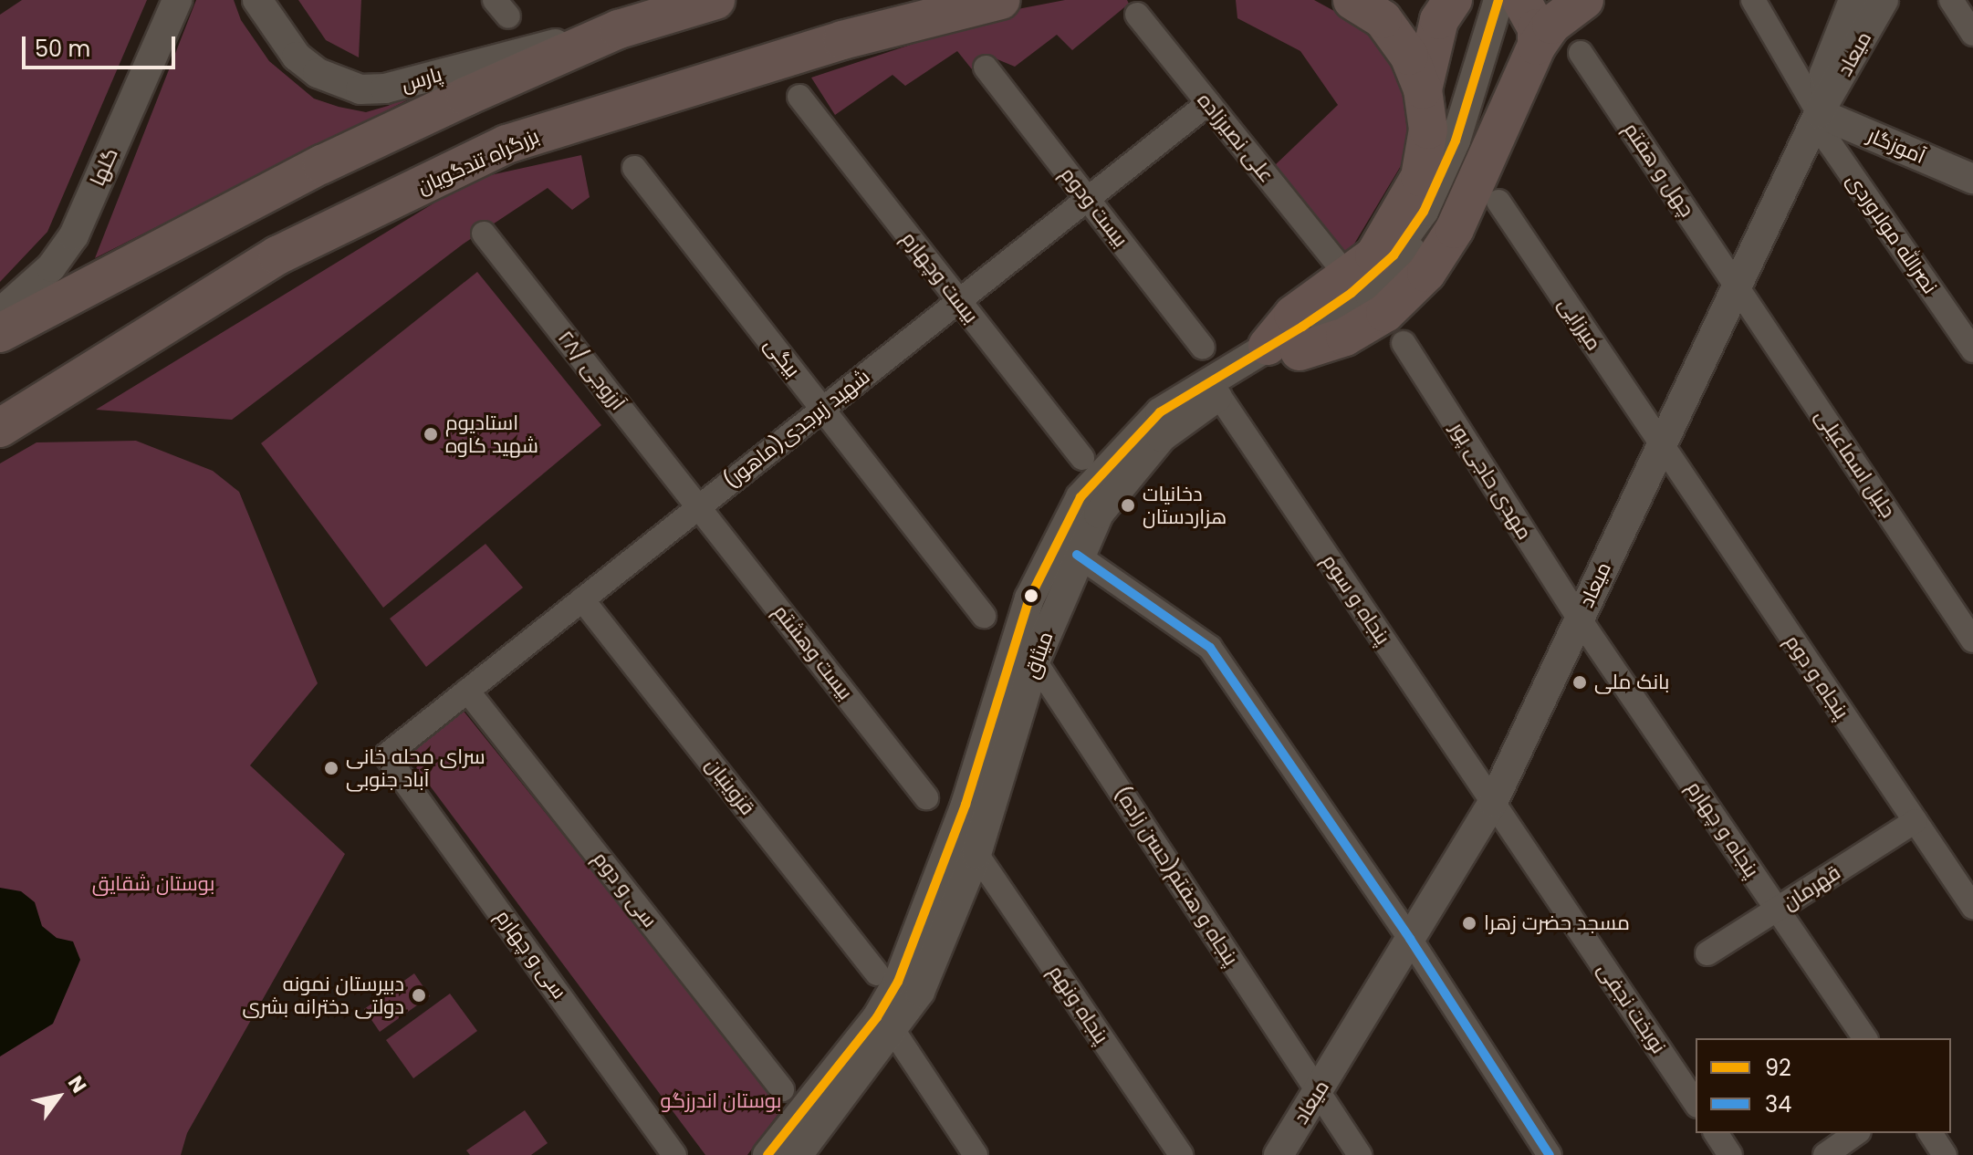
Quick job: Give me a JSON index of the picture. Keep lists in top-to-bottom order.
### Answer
{
  "streets": {
    "highway": ["بزرگراه تندگویان"],
    "street": [
      "میعاد",
      "پارس",
      "علی نصیرزاده",
      "آموزگار",
      "گلها",
      "چهل و هفتم",
      "بیست ودوم",
      "نصرالله مولاوردی",
      "بیست وچهارم",
      "میرزایی",
      "بیگی",
      "آرزوجی /۲۸",
      "شهید زبرجدی(ماهور)",
      "جلیل اسماعیلی",
      "مهدی حاجی پور",
      "پنجاه و سوم",
      "بیست وهشتم",
      "میثاق",
      "پنجاه و دوم",
      "قزوینیان",
      "پنجاه و چهارم",
      "(حسن زاده)پنجاه و هفتم",
      "قهرمان",
      "سی و دوم",
      "سی و چهارم",
      "پنجاه ونهم",
      "نوبخت نجفی"
    ]
  },
  "crossings": [
    ["میعاد", "آموزگار"],
    ["میعاد", "چهل و هفتم"],
    ["میعاد", "نصرالله مولاوردی"],
    ["میعاد", "میرزایی"],
    ["میعاد", "جلیل اسماعیلی"],
    ["میعاد", "مهدی حاجی پور"],
    ["میعاد", "پنجاه و سوم"],
    ["میعاد", "پنجاه و دوم"],
    ["میعاد", "پنجاه و چهارم"],
    ["میعاد", "(حسن زاده)پنجاه و هفتم"],
    ["میعاد", "نوبخت نجفی"],
    ["علی نصیرزاده", "شهید زبرجدی(ماهور)"],
    ["آموزگار", "نصرالله مولاوردی"],
    ["چهل و هفتم", "جلیل اسماعیلی"],
    ["بیست ودوم", "شهید زبرجدی(ماهور)"],
    ["بیست وچهارم", "شهید زبرجدی(ماهور)"],
    ["میرزایی", "پنجاه و دوم"],
    ["بیگی", "شهید زبرجدی(ماهور)"],
    ["آرزوجی /۲۸", "شهید زبرجدی(ماهور)"],
    ["آرزوجی /۲۸", "بیست وهشتم"],
    ["شهید زبرجدی(ماهور)", "بیست وهشتم"],
    ["شهید زبرجدی(ماهور)", "قزوینیان"],
    ["شهید زبرجدی(ماهور)", "سی و دوم"],
    ["شهید زبرجدی(ماهور)", "سی و چهارم"],
    ["مهدی حاجی پور", "پنجاه و چهارم"],
    ["پنجاه و سوم", "میثاق"],
    ["پنجاه و سوم", "نوبخت نجفی"],
    ["میثاق", "(حسن زاده)پنجاه و هفتم"],
    ["میثاق", "پنجاه ونهم"],
    ["پنجاه و دوم", "قهرمان"],
    ["پنجاه و چهارم", "قهرمان"]
  ],
  "parks": ["بوستان شقایق", "بوستان اندرزگو"],
  "places": [
    "استادیوم شهید کاوه",
    "دخانیات هزاردستان",
    "بانک ملی",
    "سرای محله خانی آباد جنوبی",
    "مسجد حضرت زهرا",
    "دبیرستان نمونه دولتی دخترانه بشری"
  ],
  "lines": ["transit line 92", "transit line 34"],
  "legend": ["92", "34"],
  "scale_bar": "50 m",
  "north": "top right"
}
